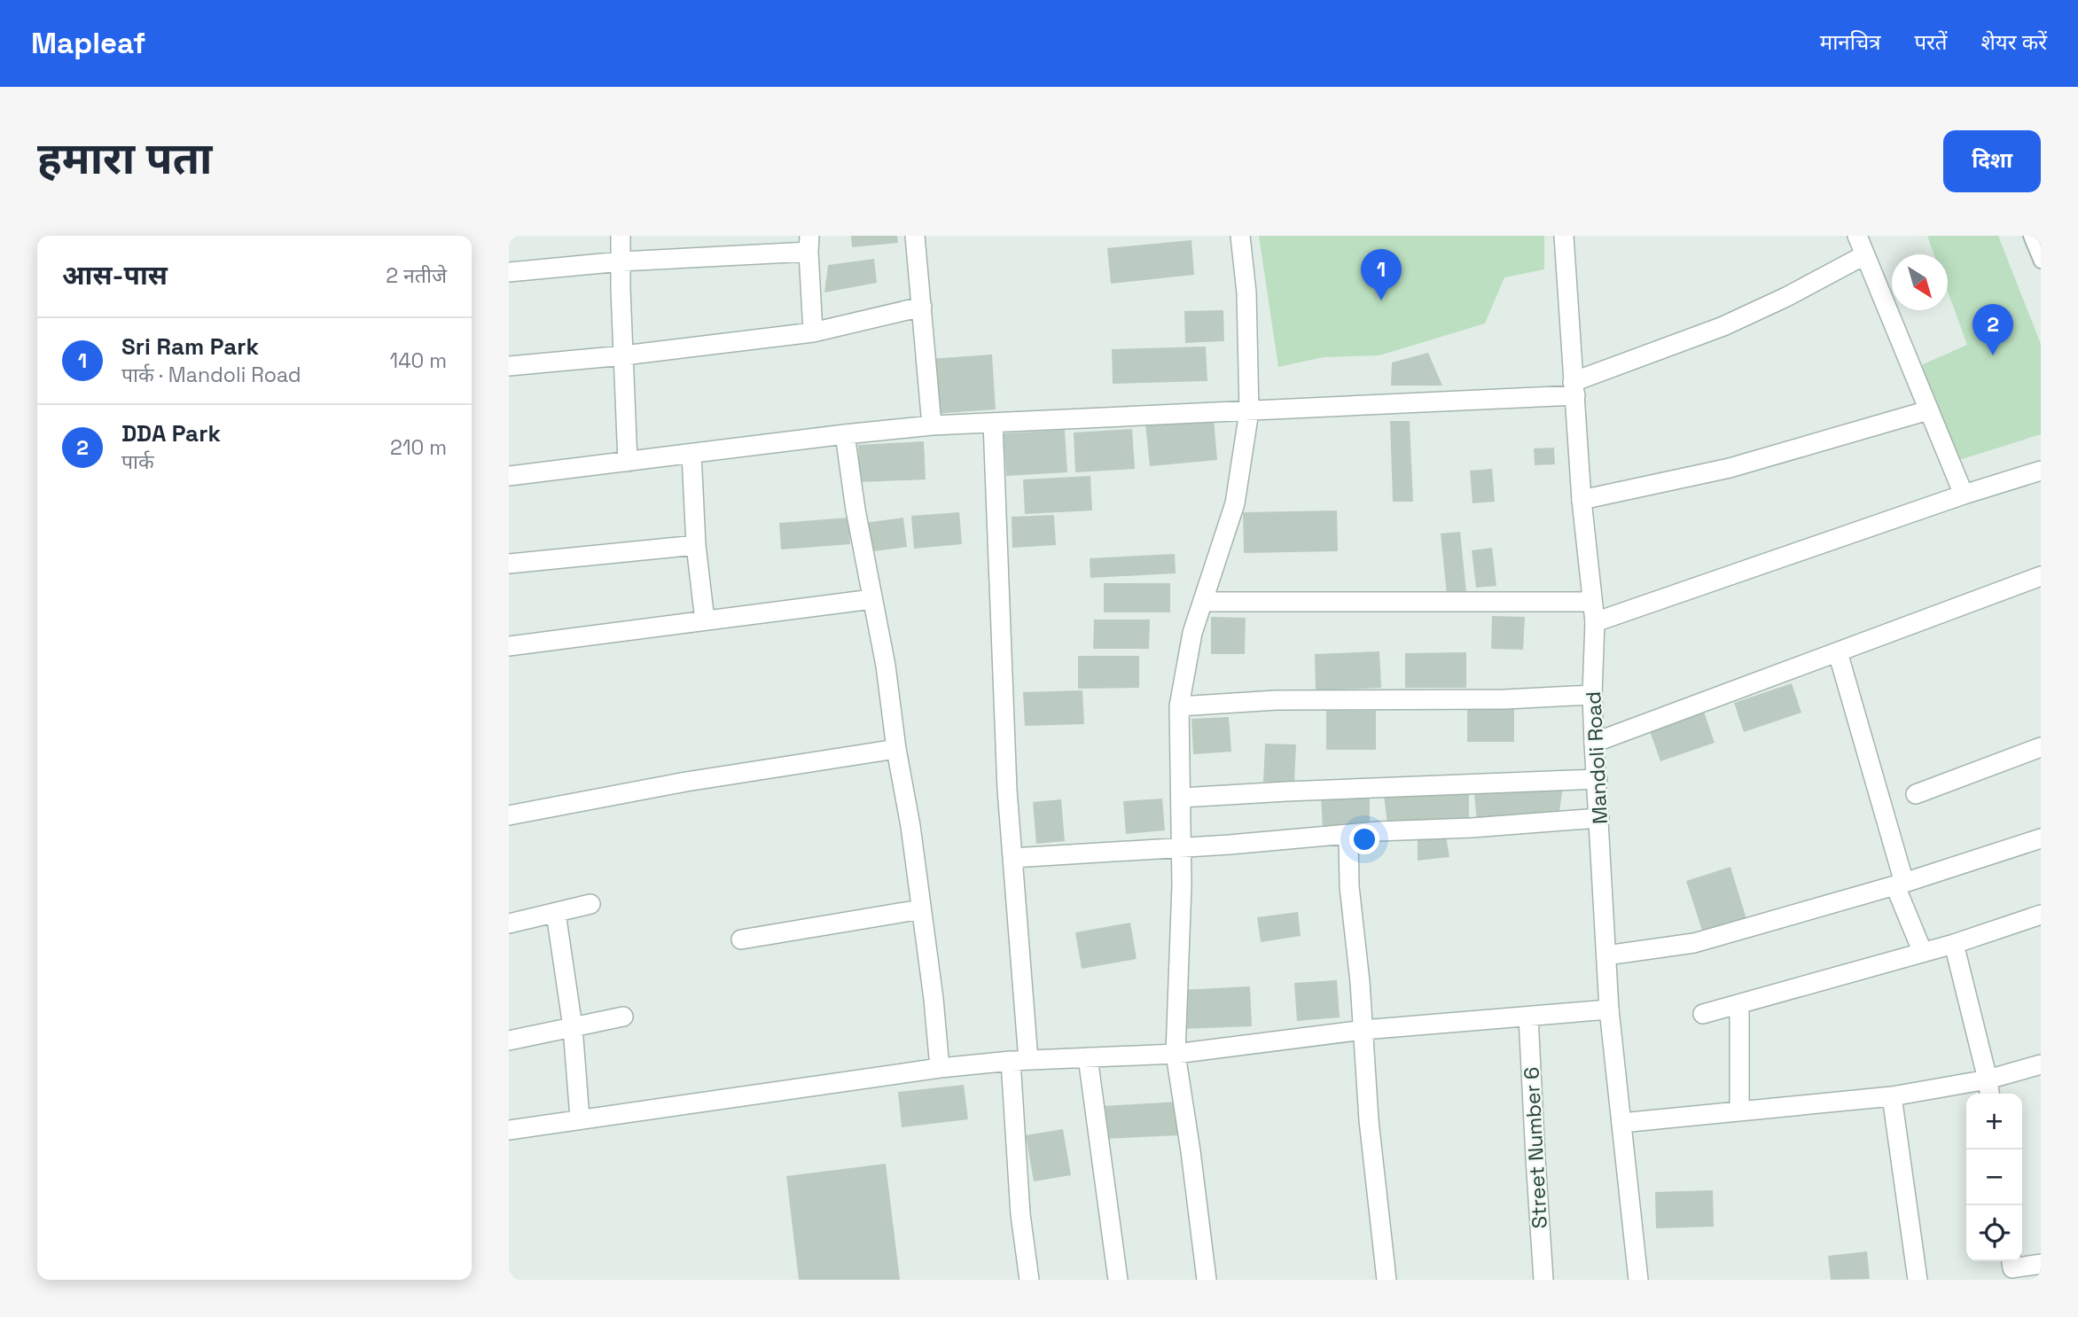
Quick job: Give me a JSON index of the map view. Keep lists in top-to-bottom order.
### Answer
{
  "streets": {
    "street": ["Mandoli Road", "Street Number 6"]
  },
  "north": "bottom right",
  "page": {
    "header": "Mapleaf",
    "nav": ["मानचित्र", "परतें", "शेयर करें"],
    "buttons": "दिशा",
    "title": "हमारा पता",
    "heading": ["आस-पास", "2 नतीजे"],
    "pins": ["1", "2"],
    "list": [
      {
        "mark": "1",
        "name": "Sri Ram Park",
        "note": "पार्क · Mandoli Road",
        "value": "140 m"
      },
      {
        "mark": "2",
        "name": "DDA Park",
        "note": "पार्क",
        "value": "210 m"
      }
    ],
    "map_buttons": ["+", "−"]
  }
}
